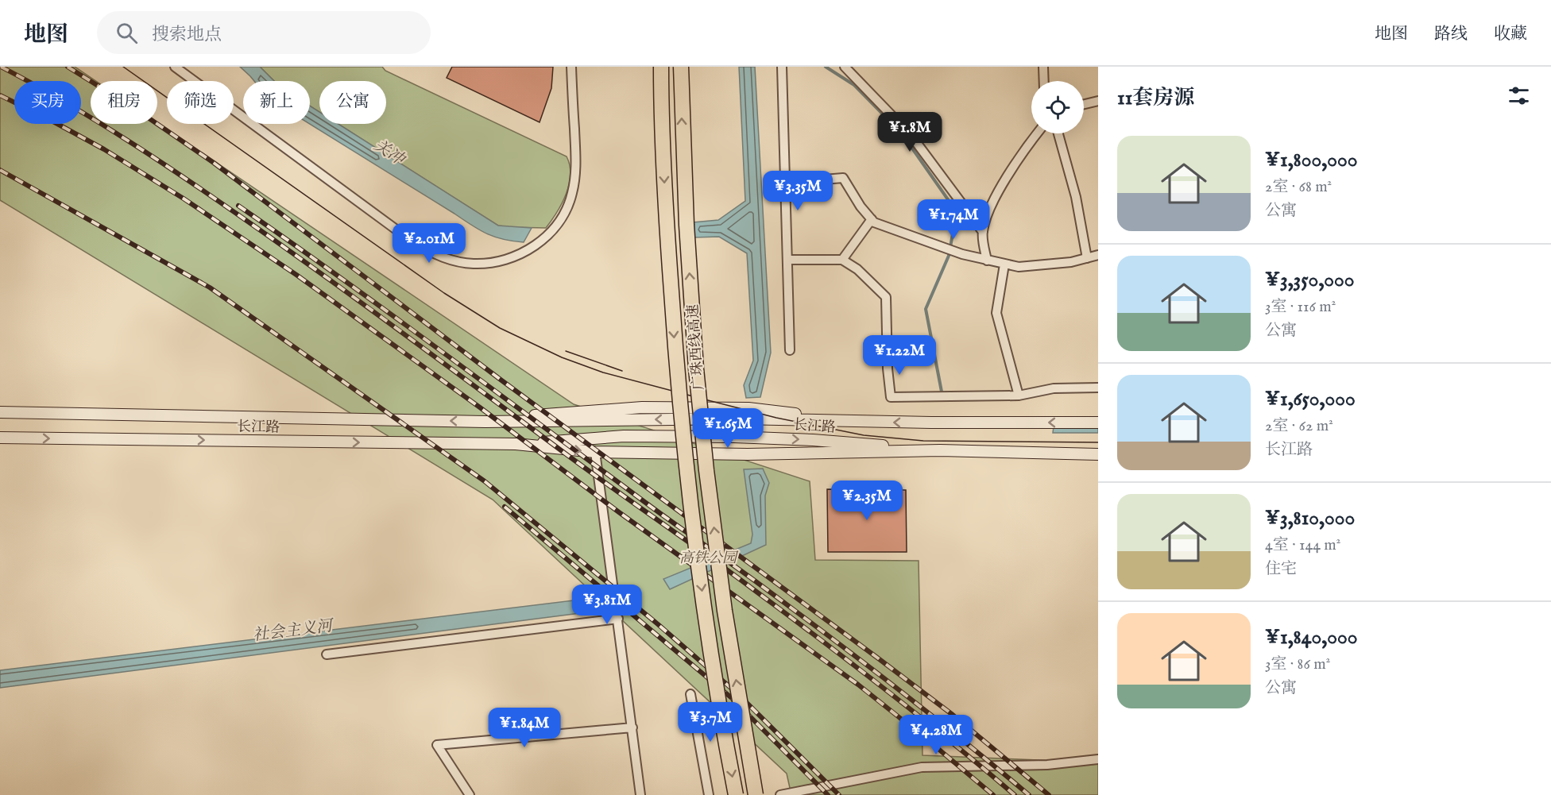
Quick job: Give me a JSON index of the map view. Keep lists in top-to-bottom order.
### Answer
{
  "streets": {
    "highway": ["广珠西线高速"],
    "main road": ["长江路"]
  },
  "water": ["关冲", "社会主义河"],
  "parks": ["高铁公园"],
  "page": {
    "header": "地图",
    "search": "搜索地点",
    "nav": ["地图", "路线", "收藏"],
    "heading": "11套房源",
    "chip": [
      "买房",
      "租房",
      "筛选",
      "新上",
      "公寓"
    ],
    "price": [
      "¥1.8M",
      "¥3.35M",
      "¥1.74M",
      "¥2.01M",
      "¥1.22M",
      "¥1.65M",
      "¥2.35M",
      "¥3.81M",
      "¥3.7M",
      "¥1.84M",
      "¥4.28M"
    ],
    "list": [
      {
        "name": "¥1,800,000",
        "note": "2室 · 68 m² · 公寓"
      },
      {
        "name": "¥3,350,000",
        "note": "3室 · 116 m² · 公寓"
      },
      {
        "name": "¥1,650,000",
        "note": "2室 · 62 m² · 长江路"
      },
      {
        "name": "¥3,810,000",
        "note": "4室 · 144 m² · 住宅"
      },
      {
        "name": "¥1,840,000",
        "note": "3室 · 86 m² · 公寓"
      }
    ]
  }
}
